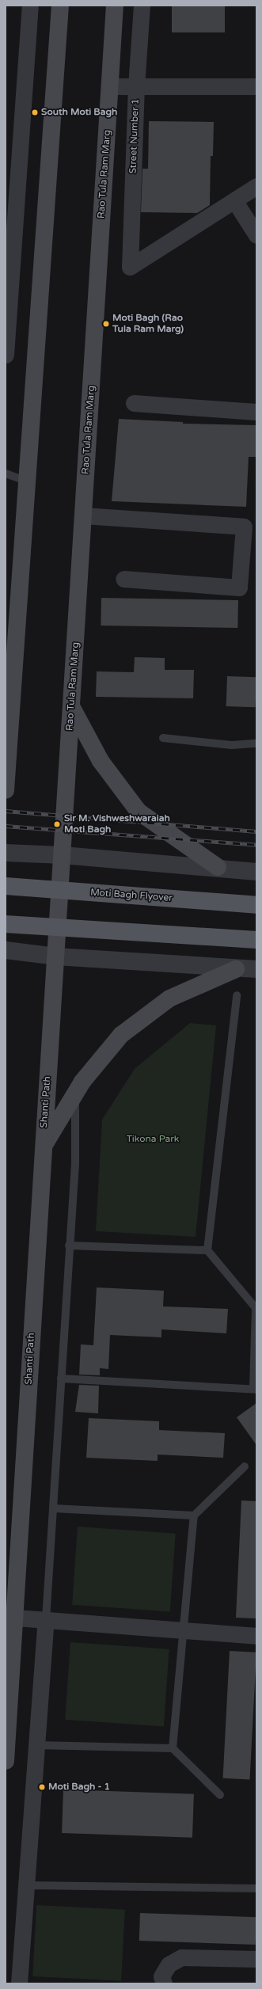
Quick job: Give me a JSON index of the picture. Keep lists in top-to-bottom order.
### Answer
{
  "streets": {
    "main road": ["Rao Tula Ram Marg", "Moti Bagh Flyover", "Shanti Path"],
    "street": ["Street Number 1"]
  },
  "crossings": [
    ["Rao Tula Ram Marg", "Shanti Path"]
  ],
  "parks": ["Tikona Park"],
  "places": [
    "South Moti Bagh",
    "Moti Bagh (Rao Tula Ram Marg)",
    "Sir M. Vishweshwaraiah Moti Bagh",
    "Moti Bagh - 1"
  ]
}
